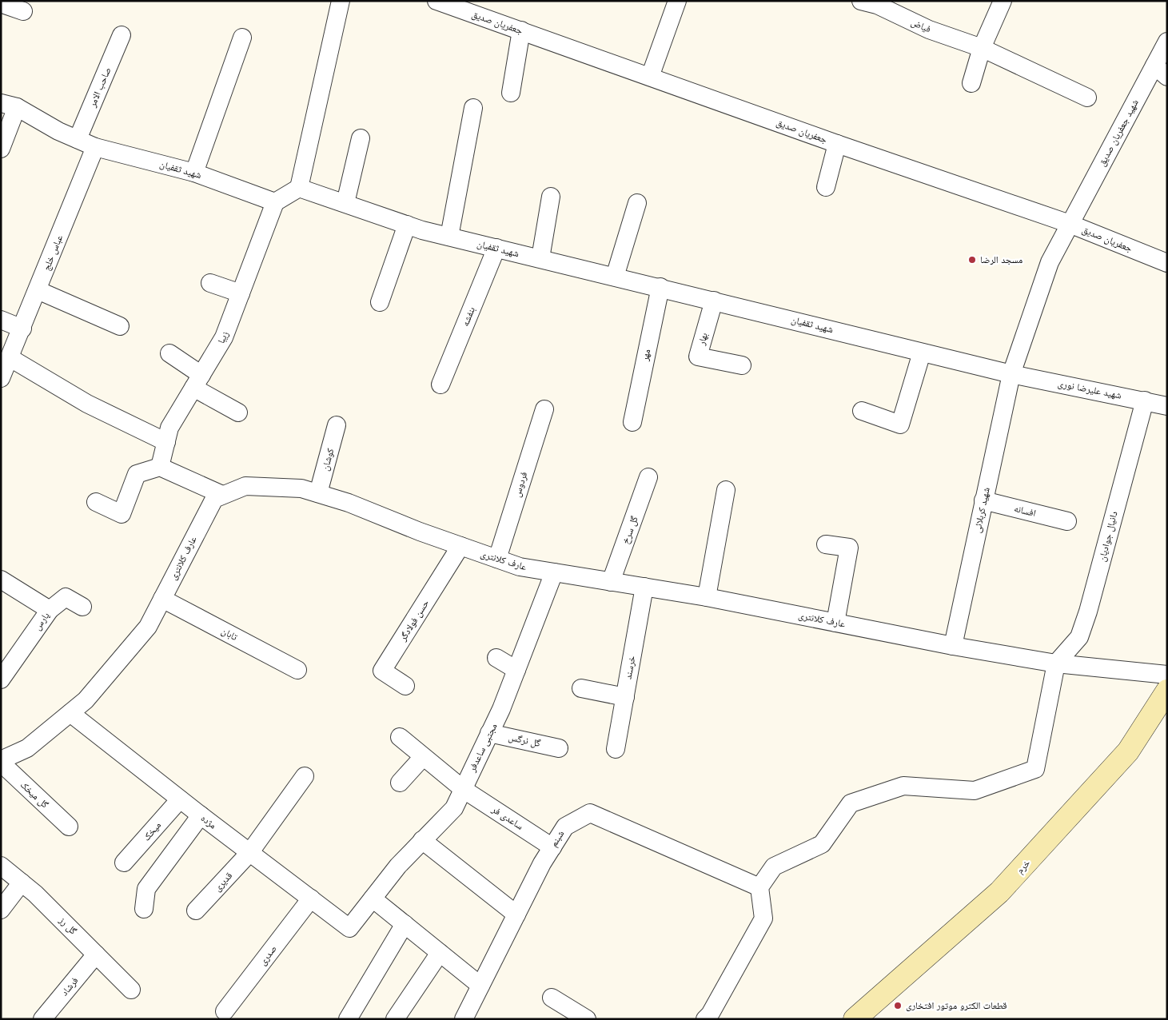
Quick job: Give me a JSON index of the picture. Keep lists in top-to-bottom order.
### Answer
{
  "streets": {
    "main road": ["خرم"],
    "street": [
      "جعفریان صدیق",
      "فیاض",
      "صاحب الامر",
      "شهید جعفریان صدیق",
      "شهید ثقفیان",
      "عباس خلج",
      "بنفشه",
      "زیبا",
      "بهار",
      "مهر",
      "شهید علیرضا نوری",
      "کوشان",
      "فردوس",
      "شهید کربلائی",
      "افسانه",
      "گل سرخ",
      "دانیال جوادیان",
      "عارف کلانتری",
      "حسن فولادگر",
      "پارس",
      "تابان",
      "خرسند",
      "گل نرگس",
      "مجتبی ساعدفر",
      "گل میخک",
      "ساعدی فر",
      "مژده",
      "میخک",
      "شبنم",
      "قدیری",
      "گل رز",
      "صدری",
      "فرشاد"
    ]
  },
  "crossings": [
    ["جعفریان صدیق", "شهید جعفریان صدیق"],
    ["صاحب الامر", "شهید ثقفیان"],
    ["شهید جعفریان صدیق", "شهید ثقفیان"],
    ["شهید جعفریان صدیق", "شهید علیرضا نوری"],
    ["شهید جعفریان صدیق", "شهید کربلائی"],
    ["شهید ثقفیان", "عباس خلج"],
    ["شهید ثقفیان", "بنفشه"],
    ["شهید ثقفیان", "زیبا"],
    ["شهید ثقفیان", "بهار"],
    ["شهید ثقفیان", "مهر"],
    ["شهید ثقفیان", "شهید علیرضا نوری"],
    ["شهید ثقفیان", "شهید کربلائی"],
    ["شهید علیرضا نوری", "شهید کربلائی"],
    ["شهید علیرضا نوری", "دانیال جوادیان"],
    ["کوشان", "عارف کلانتری"],
    ["فردوس", "عارف کلانتری"],
    ["شهید کربلائی", "افسانه"],
    ["شهید کربلائی", "عارف کلانتری"],
    ["گل سرخ", "عارف کلانتری"],
    ["دانیال جوادیان", "عارف کلانتری"],
    ["عارف کلانتری", "حسن فولادگر"],
    ["عارف کلانتری", "تابان"],
    ["عارف کلانتری", "خرسند"],
    ["عارف کلانتری", "مجتبی ساعدفر"],
    ["عارف کلانتری", "گل میخک"],
    ["عارف کلانتری", "مژده"],
    ["گل نرگس", "مجتبی ساعدفر"],
    ["مجتبی ساعدفر", "ساعدی فر"],
    ["مجتبی ساعدفر", "مژده"],
    ["ساعدی فر", "شبنم"],
    ["مژده", "میخک"],
    ["مژده", "قدیری"],
    ["مژده", "صدری"],
    ["گل رز", "فرشاد"]
  ],
  "places": ["مسجد الرضا", "قطعات الکترو موتور افتخاری"]
}
